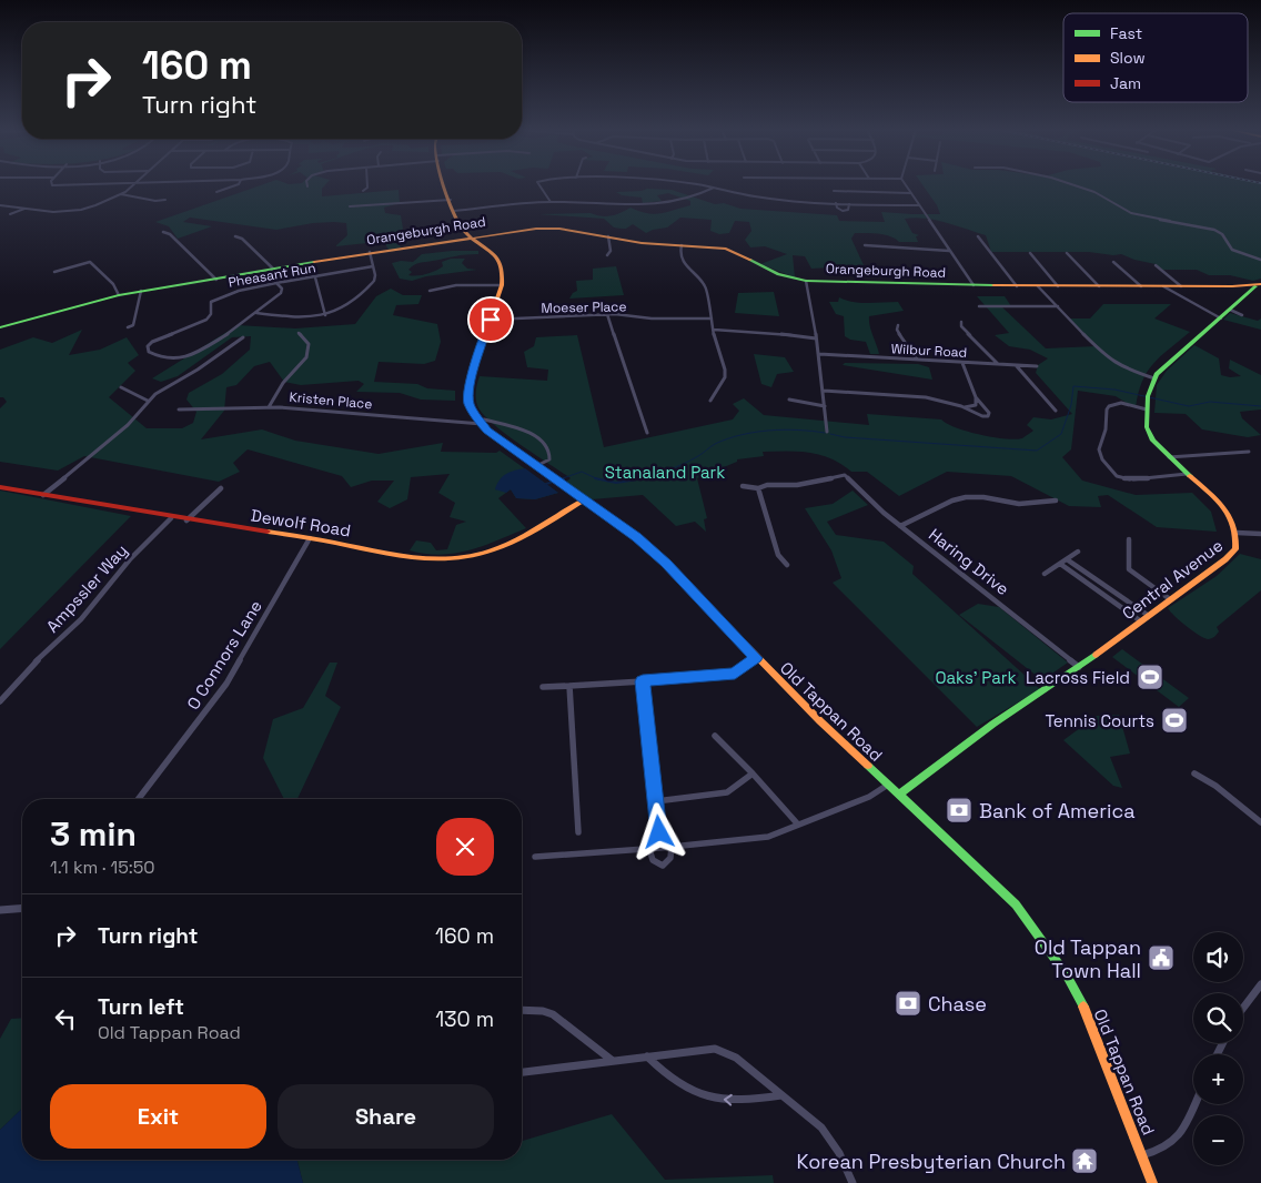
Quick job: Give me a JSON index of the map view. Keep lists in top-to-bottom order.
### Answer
{
  "streets": {
    "street": [
      "Orangeburgh Road",
      "Pheasant Run",
      "Moeser Place",
      "Wilbur Road",
      "Kristen Place",
      "Dewolf Road",
      "Haring Drive",
      "Central Avenue",
      "Ampssler Way",
      "O Connors Lane",
      "Old Tappan Road"
    ]
  },
  "crossings": [
    ["Orangeburgh Road", "Central Avenue"],
    ["Orangeburgh Road", "Old Tappan Road"],
    ["Moeser Place", "Old Tappan Road"],
    ["Kristen Place", "Old Tappan Road"],
    ["Dewolf Road", "Ampssler Way"],
    ["Dewolf Road", "O Connors Lane"],
    ["Dewolf Road", "Old Tappan Road"],
    ["Haring Drive", "Central Avenue"],
    ["Central Avenue", "Old Tappan Road"]
  ],
  "parks": ["Stanaland Park", "Oaks' Park"],
  "places": {
    "sports": ["Lacross Field", "Tennis Courts"],
    "bank": ["Bank of America", "Chase"],
    "public building": ["Old Tappan Town Hall"],
    "temple": ["Korean Presbyterian Church"]
  },
  "legend": ["Fast", "Slow", "Jam"],
  "page": {
    "turn": ["160 m", "Turn right"],
    "heading": ["3 min", "1.1 km · 15:50"],
    "list": [
      {
        "name": "Turn right",
        "value": "160 m"
      },
      {
        "name": "Turn left",
        "note": "Old Tappan Road",
        "value": "130 m"
      }
    ],
    "map_buttons": ["+", "−"],
    "buttons": ["Exit", "Share"]
  }
}
